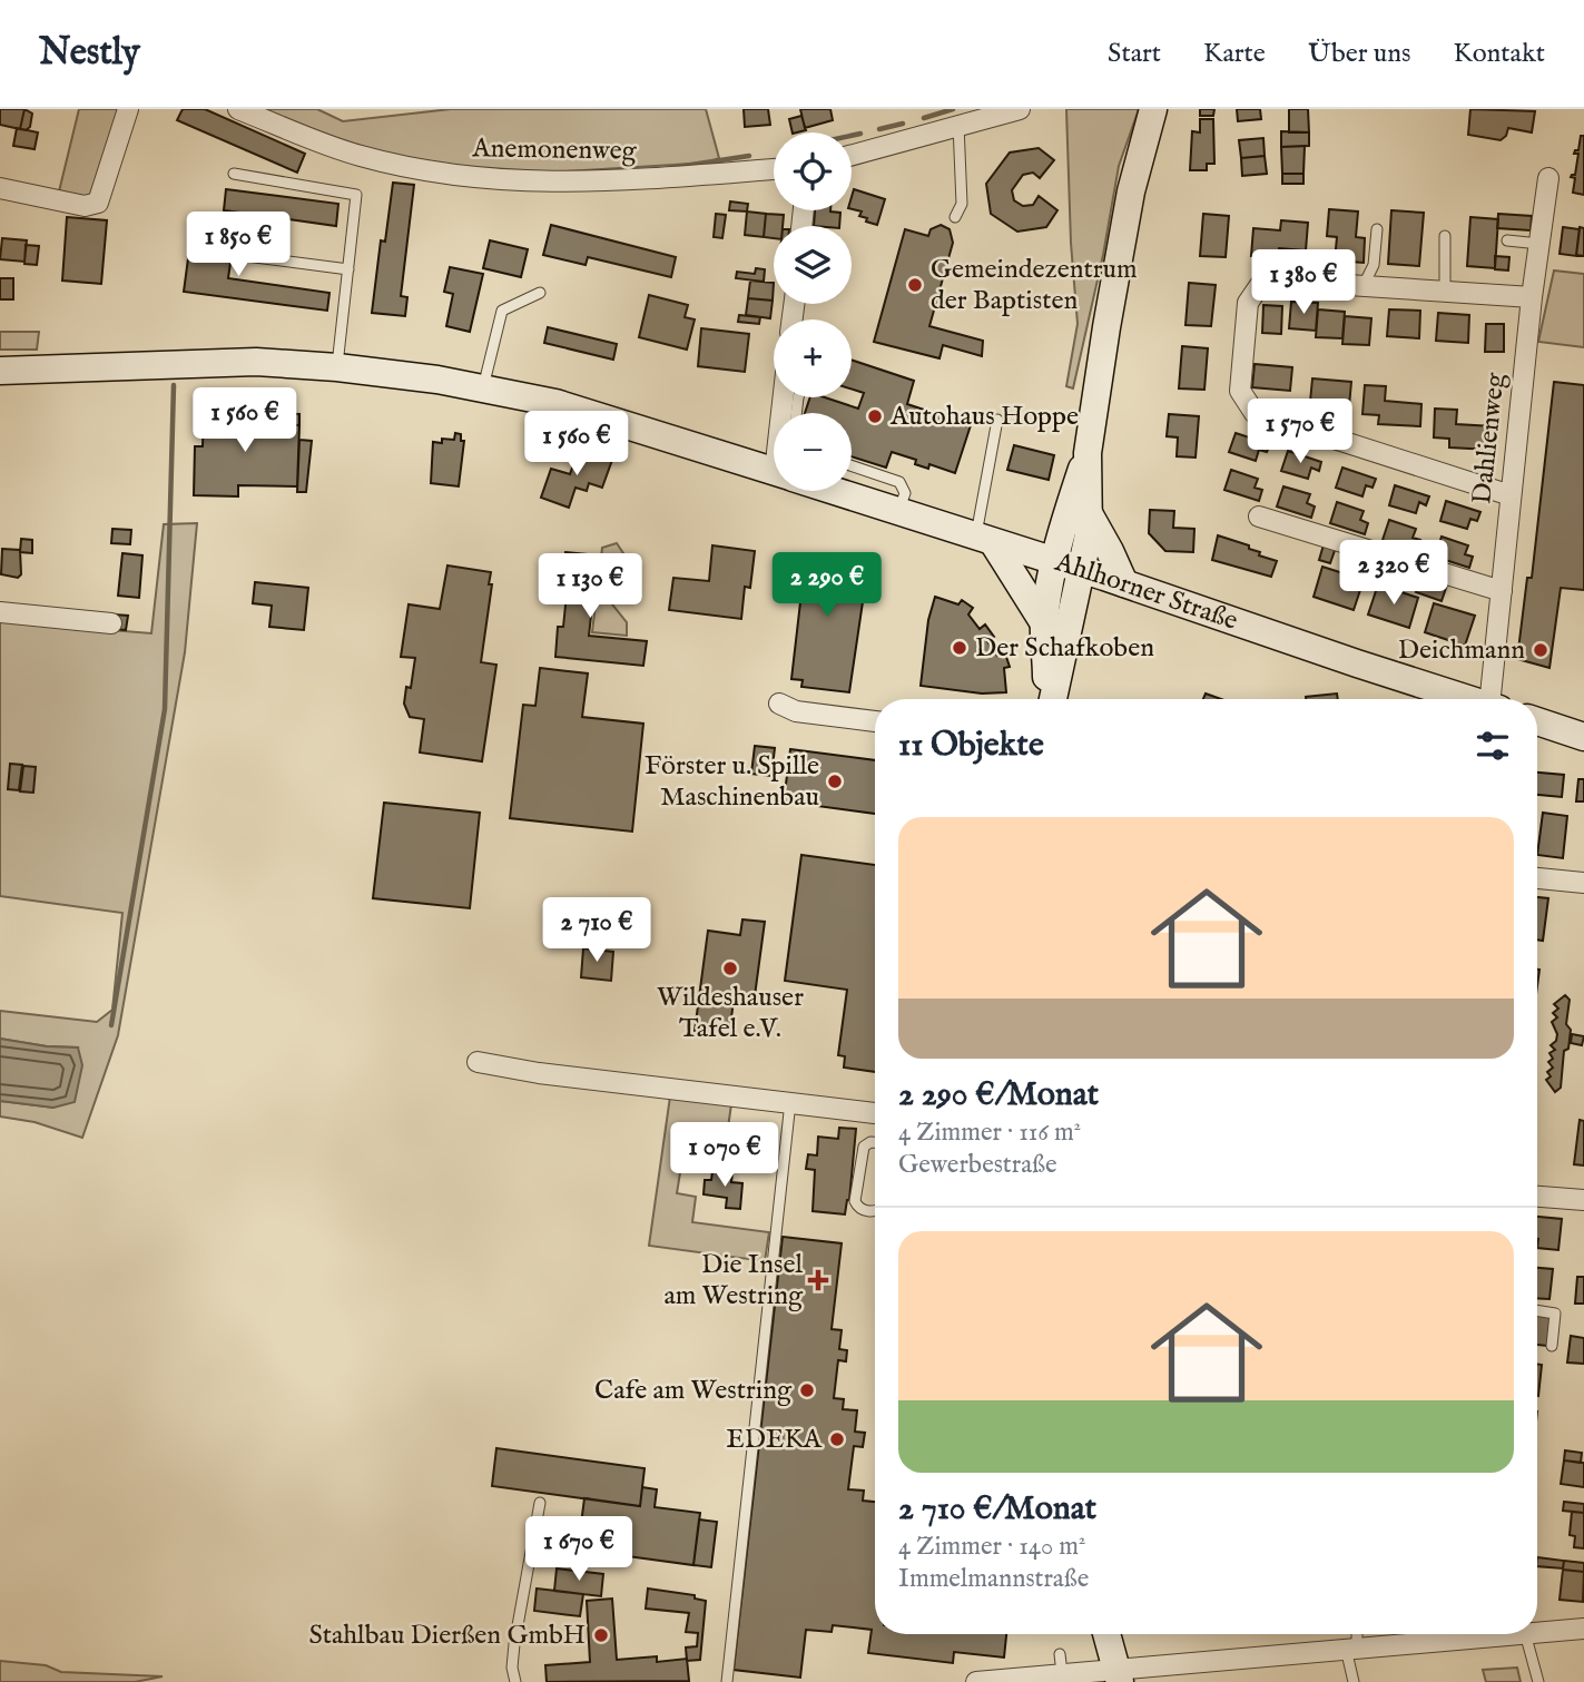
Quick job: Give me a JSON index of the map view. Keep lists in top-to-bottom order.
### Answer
{
  "streets": {
    "street": ["Anemonenweg", "Dahlienweg", "Ahlhorner Straße"]
  },
  "places": {
    "other": [
      "Gemeindezentrum der Baptisten",
      "Autohaus Hoppe",
      "Der Schafkoben",
      "Deichmann",
      "Förster u. Spille Maschinenbau",
      "Wildeshauser Tafel e.V.",
      "Cafe am Westring",
      "EDEKA",
      "Stahlbau Dierßen GmbH"
    ],
    "health": ["Die Insel am Westring"]
  },
  "page": {
    "header": "Nestly",
    "nav": [
      "Start",
      "Karte",
      "Über uns",
      "Kontakt"
    ],
    "map_buttons": ["+", "−"],
    "price": [
      "1 850 €",
      "1 380 €",
      "1 560 €",
      "1 570 €",
      "1 560 €",
      "2 320 €",
      "2 290 €",
      "1 130 €",
      "2 710 €",
      "1 070 €",
      "1 670 €"
    ],
    "heading": "11 Objekte",
    "list": [
      {
        "name": "2 290 €/Monat",
        "note": "4 Zimmer · 116 m² · Gewerbestraße"
      },
      {
        "name": "2 710 €/Monat",
        "note": "4 Zimmer · 140 m² · Immelmannstraße"
      }
    ]
  }
}
